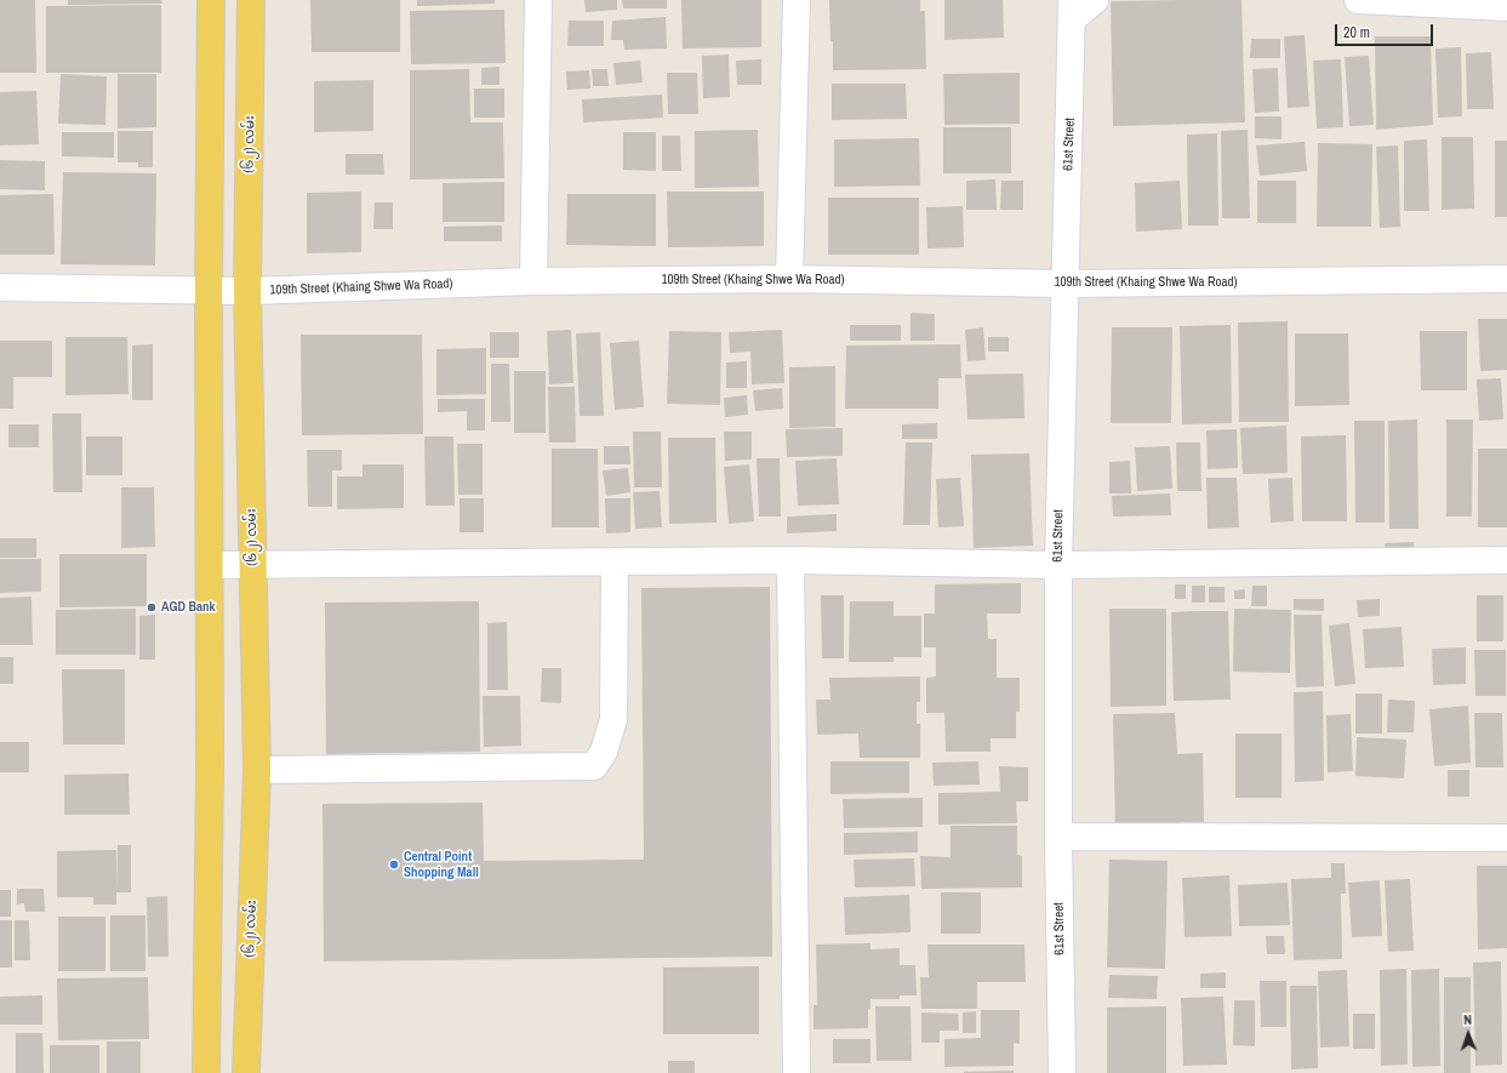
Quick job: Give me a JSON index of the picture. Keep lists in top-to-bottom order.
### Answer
{
  "streets": {
    "main road": ["(၆၂) လမ်း"],
    "street": ["61st Street", "109th Street (Khaing Shwe Wa Road)"]
  },
  "crossings": [
    ["(၆၂) လမ်း", "109th Street (Khaing Shwe Wa Road)"],
    ["61st Street", "109th Street (Khaing Shwe Wa Road)"]
  ],
  "places": ["AGD Bank", "Central Point Shopping Mall"],
  "scale_bar": "20 m",
  "north": "top"
}
